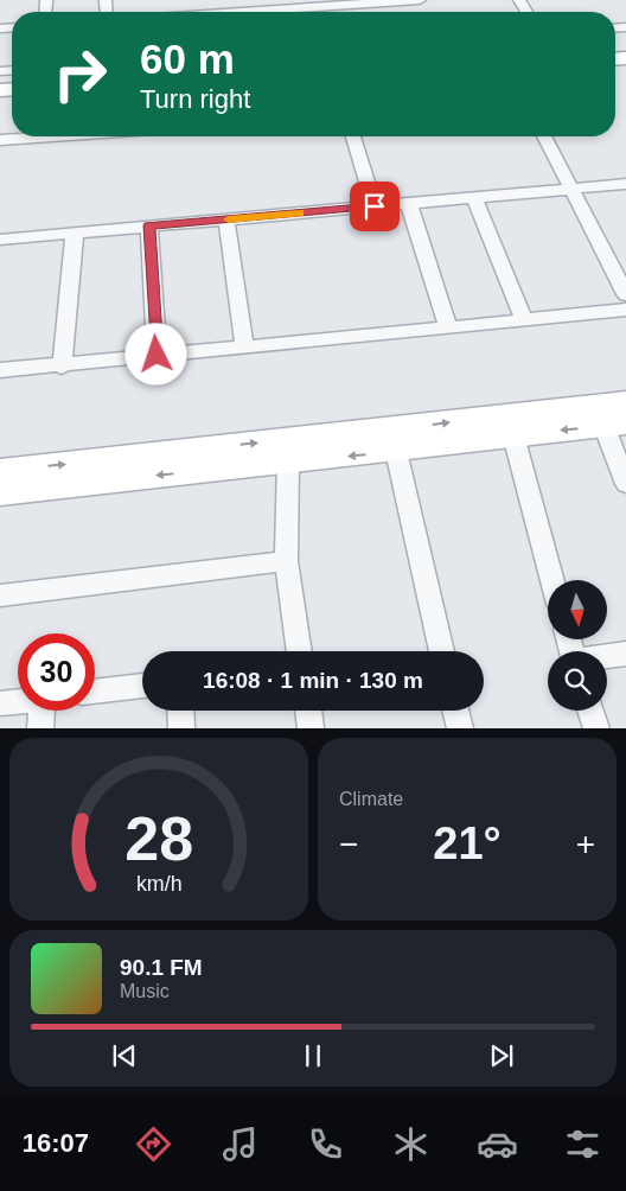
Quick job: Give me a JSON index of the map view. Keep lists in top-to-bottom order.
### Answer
{
  "north": "bottom",
  "page": {
    "turn": ["60 m", "Turn right"],
    "limit": "30",
    "trip": "16:08 · 1 min · 130 m",
    "tile": "Climate",
    "heat": ["−", "21°", "+"],
    "song": ["90.1 FM", "Music"],
    "tabs": "16:07",
    "gauge": ["28", "km/h"]
  }
}
